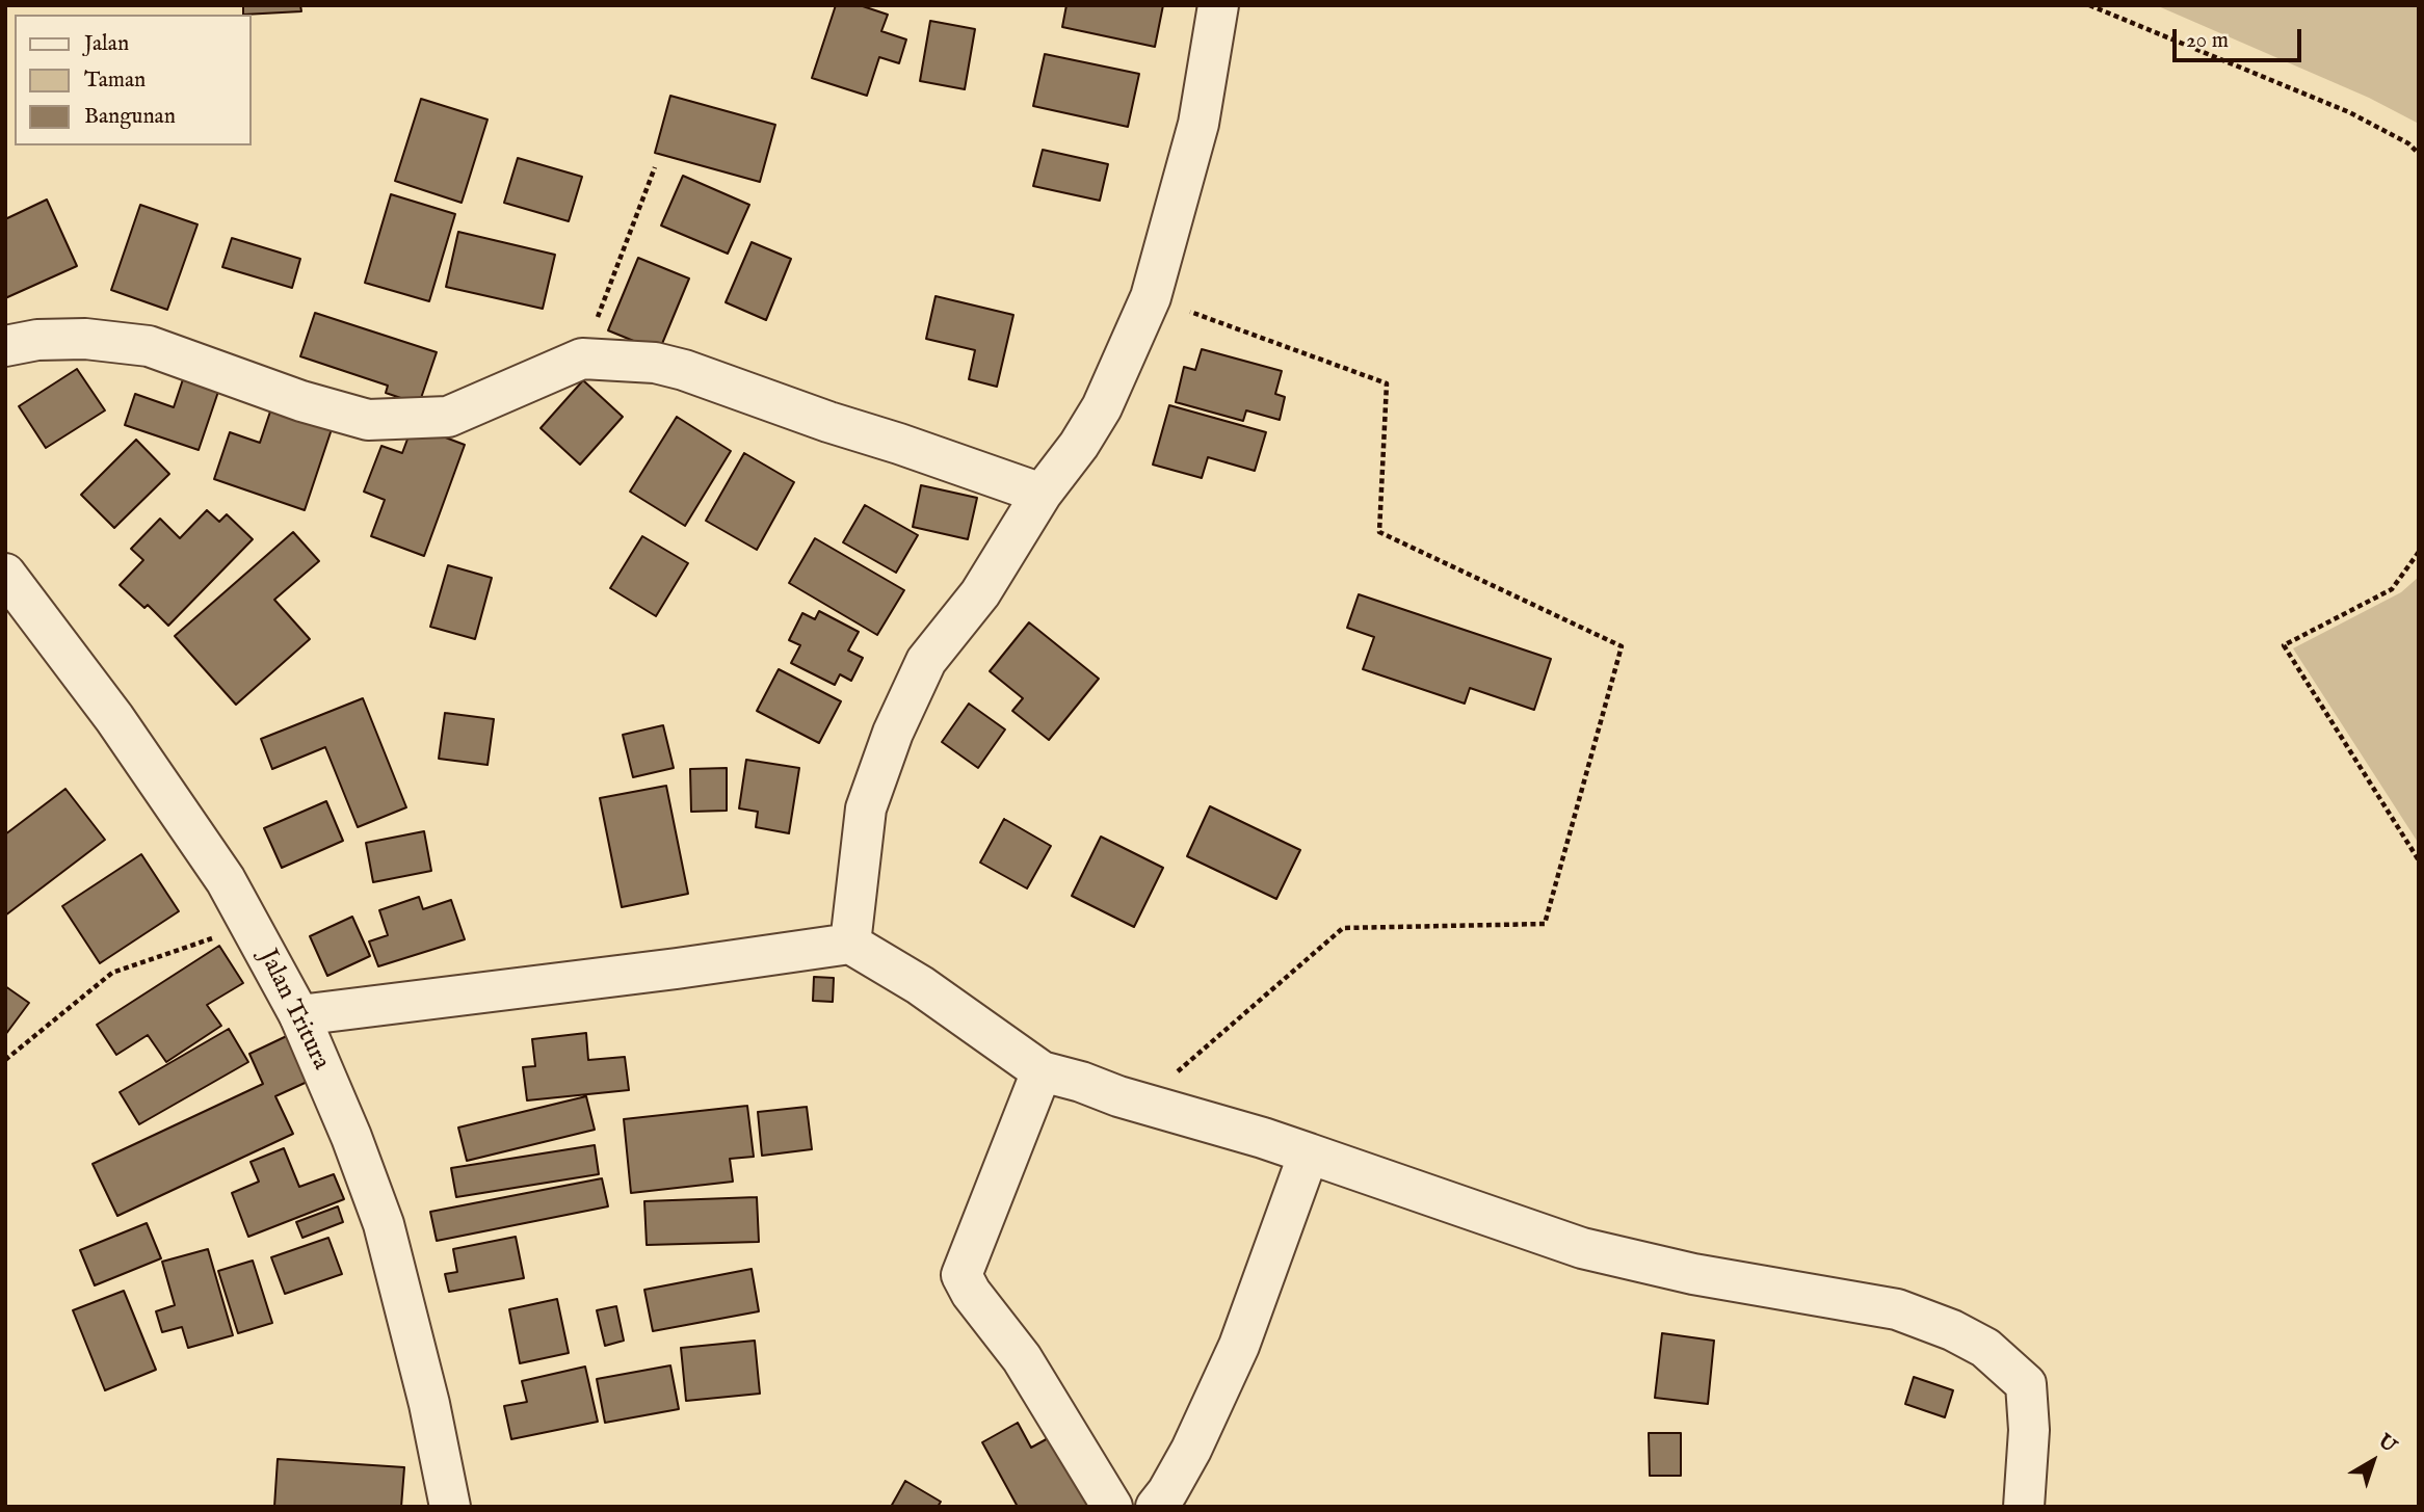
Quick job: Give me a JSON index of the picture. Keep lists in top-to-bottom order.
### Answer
{
  "streets": {
    "street": ["Jalan Tritura"]
  },
  "legend": ["Jalan", "Taman", "Bangunan"],
  "scale_bar": "20 m",
  "north": "top right"
}
